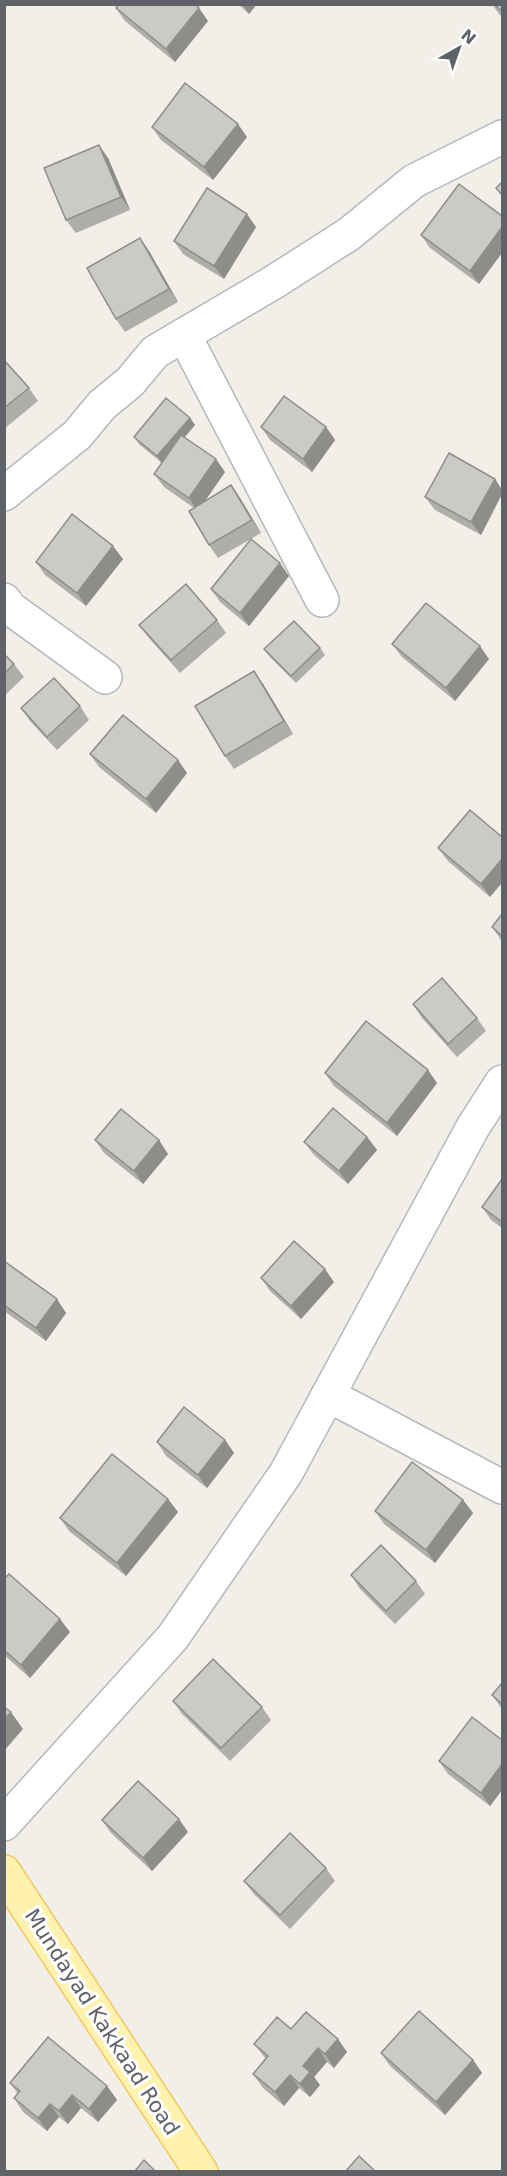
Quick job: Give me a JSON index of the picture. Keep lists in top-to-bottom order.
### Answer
{
  "streets": {
    "main road": ["Mundayad Kakkaad Road"]
  },
  "north": "top right"
}
